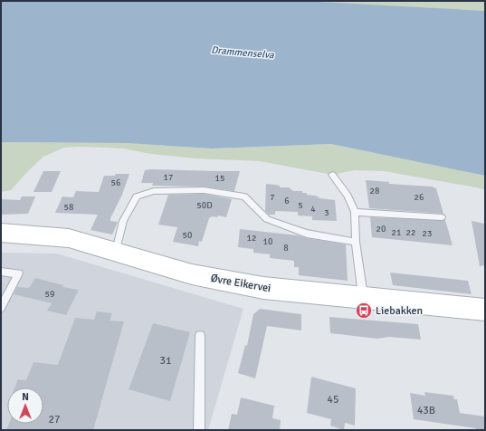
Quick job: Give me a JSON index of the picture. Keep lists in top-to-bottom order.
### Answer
{
  "streets": {
    "main road": ["Øvre Eikervei"]
  },
  "water": ["Drammenselva"],
  "places": {
    "bus stop": ["Liebakken"]
  },
  "house_numbers": [
    "17",
    "15",
    "56",
    "28",
    "7",
    "26",
    "6",
    "50D",
    "5",
    "58",
    "4",
    "3",
    "20",
    "21",
    "22",
    "23",
    "50",
    "12",
    "10",
    "8",
    "59",
    "31",
    "45",
    "43B",
    "27"
  ],
  "north": "top"
}
